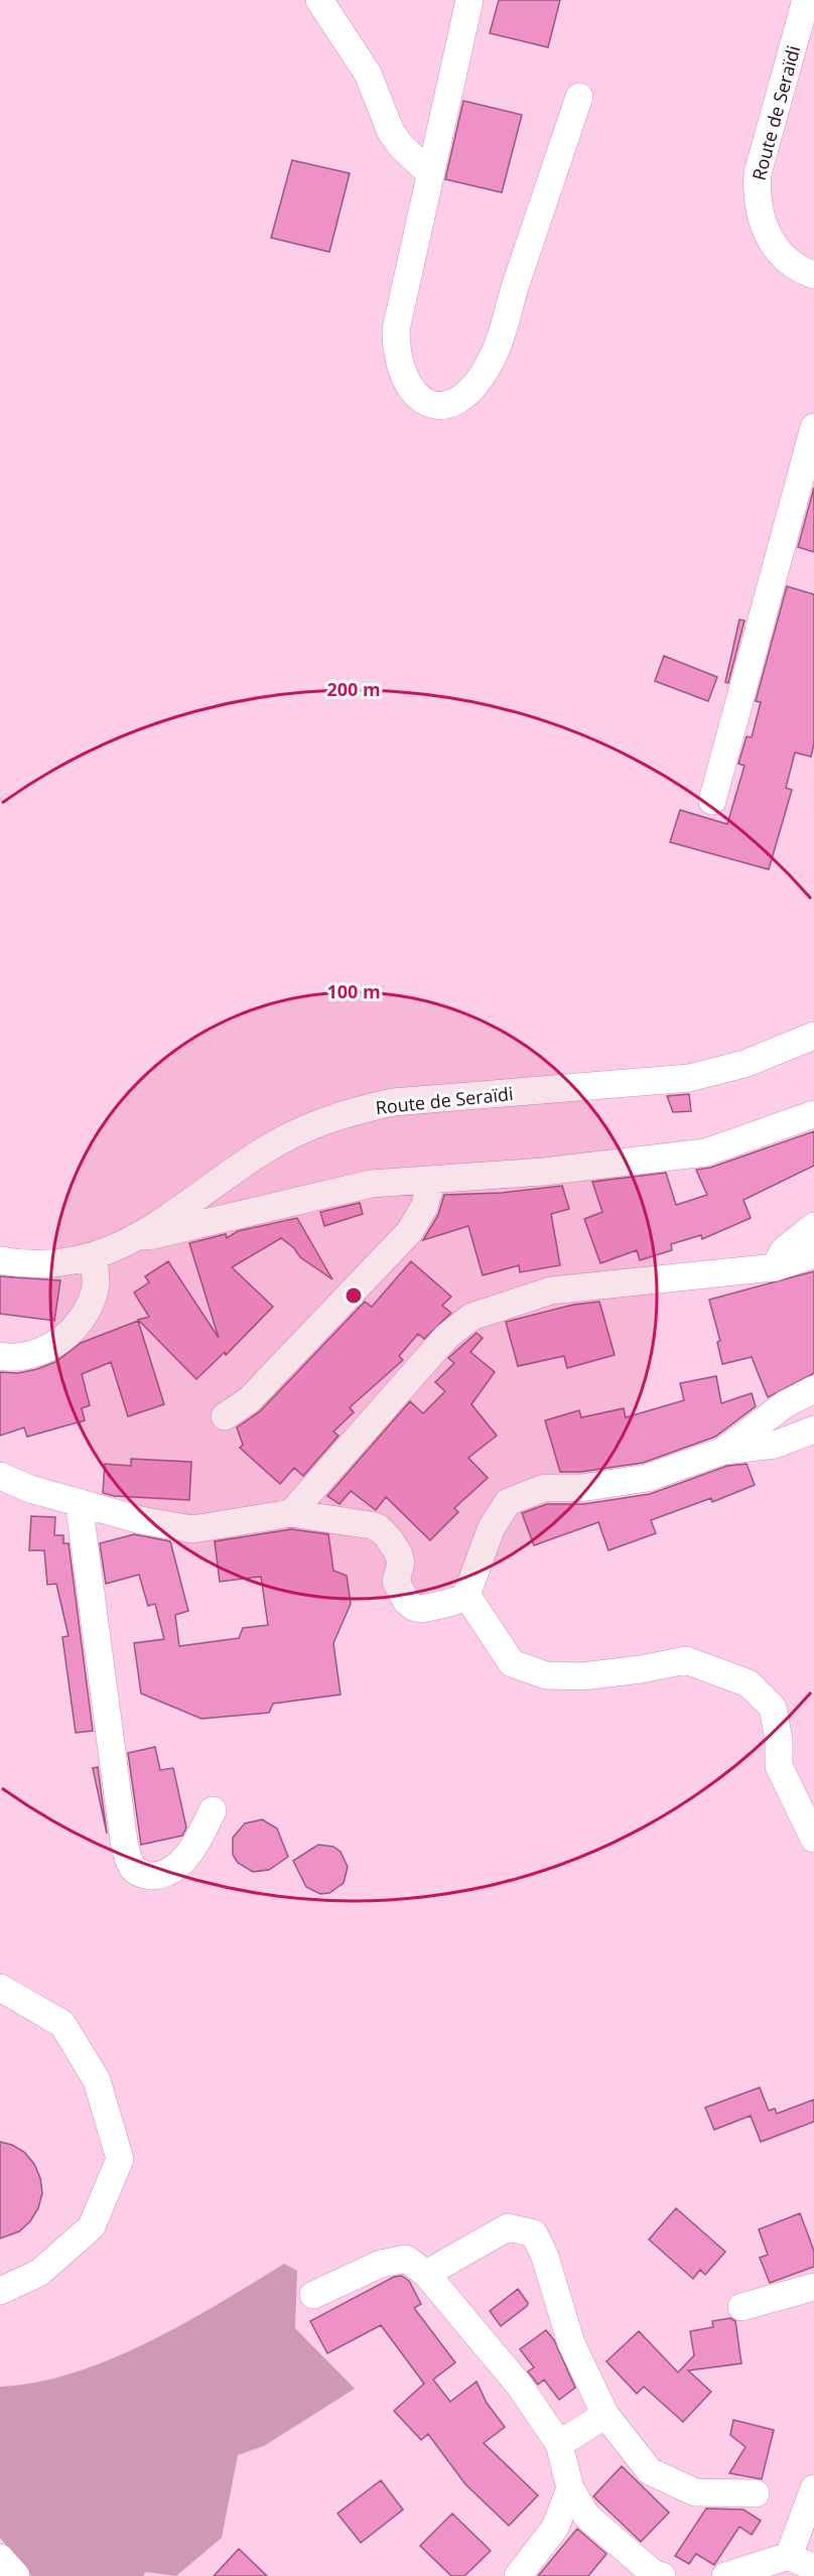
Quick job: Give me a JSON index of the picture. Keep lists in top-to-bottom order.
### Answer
{
  "streets": {
    "street": ["Route de Seraïdi"]
  },
  "rings": ["200 m", "100 m"]
}
